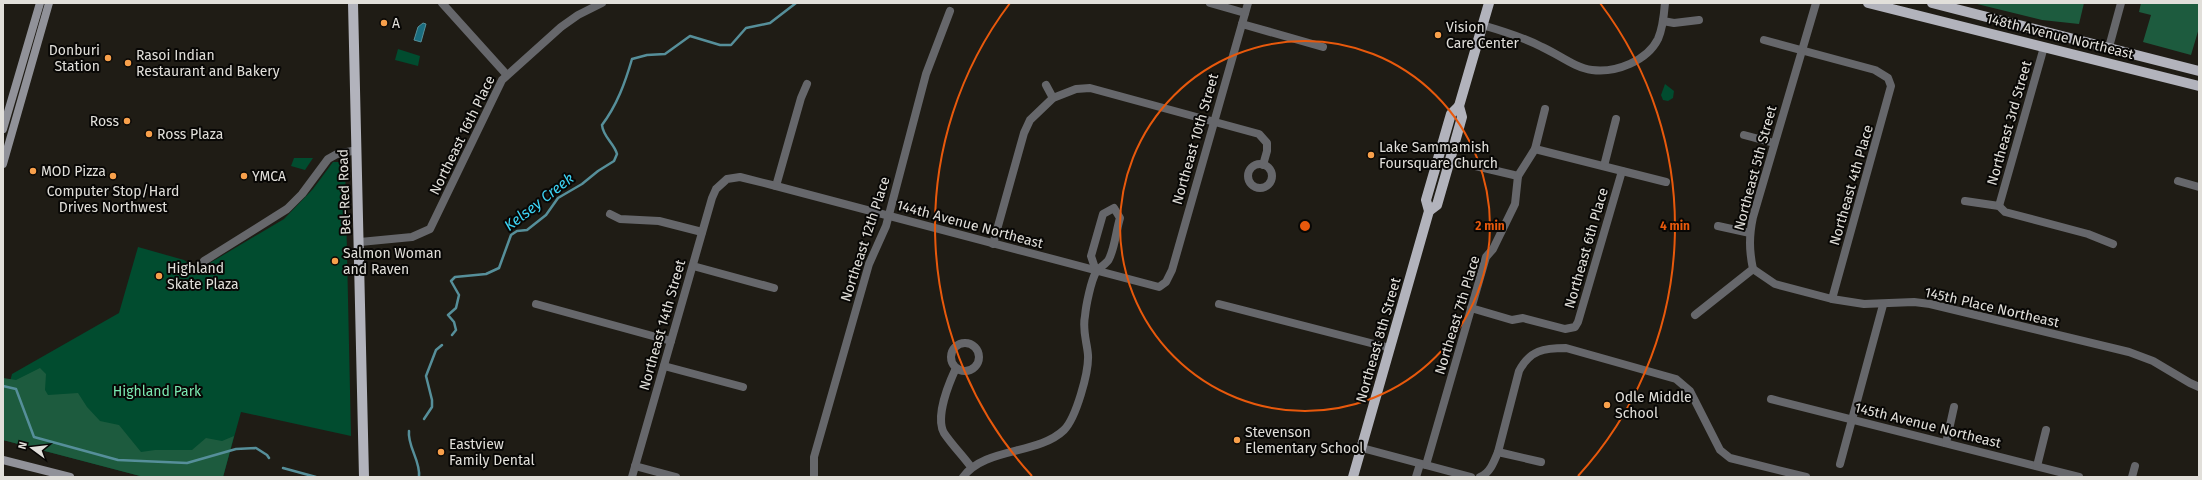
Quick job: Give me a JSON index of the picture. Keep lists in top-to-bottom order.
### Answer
{
  "streets": {
    "main road": ["148th Avenue Northeast", "Bel-Red Road", "Northeast 8th Street"],
    "street": [
      "Northeast 3rd Street",
      "Northeast 16th Place",
      "Northeast 10th Street",
      "Northeast 5th Street",
      "Northeast 4th Place",
      "144th Avenue Northeast",
      "Northeast 12th Place",
      "Northeast 6th Place",
      "145th Place Northeast",
      "Northeast 7th Place",
      "Northeast 14th Street",
      "145th Avenue Northeast"
    ]
  },
  "crossings": [
    ["148th Avenue Northeast", "Northeast 3rd Street"],
    ["Northeast 16th Place", "Bel-Red Road"],
    ["Northeast 10th Street", "144th Avenue Northeast"],
    ["Northeast 5th Street", "Northeast 4th Place"],
    ["Northeast 5th Street", "145th Place Northeast"],
    ["Northeast 4th Place", "145th Place Northeast"],
    ["144th Avenue Northeast", "Northeast 12th Place"],
    ["144th Avenue Northeast", "Northeast 14th Street"],
    ["Northeast 6th Place", "Northeast 7th Place"]
  ],
  "water": ["Kelsey Creek"],
  "parks": ["Highland Park"],
  "places": [
    "A",
    "Vision Care Center",
    "Donburi Station",
    "Rasoi Indian Restaurant and Bakery",
    "Ross",
    "Ross Plaza",
    "Lake Sammamish Foursquare Church",
    "MOD Pizza",
    "Computer Stop/Hard Drives Northwest",
    "YMCA",
    "Salmon Woman and Raven",
    "Highland Skate Plaza",
    "Odle Middle School",
    "Stevenson Elementary School",
    "Eastview Family Dental"
  ],
  "north": "left",
  "rings": ["2 min", "4 min"]
}
